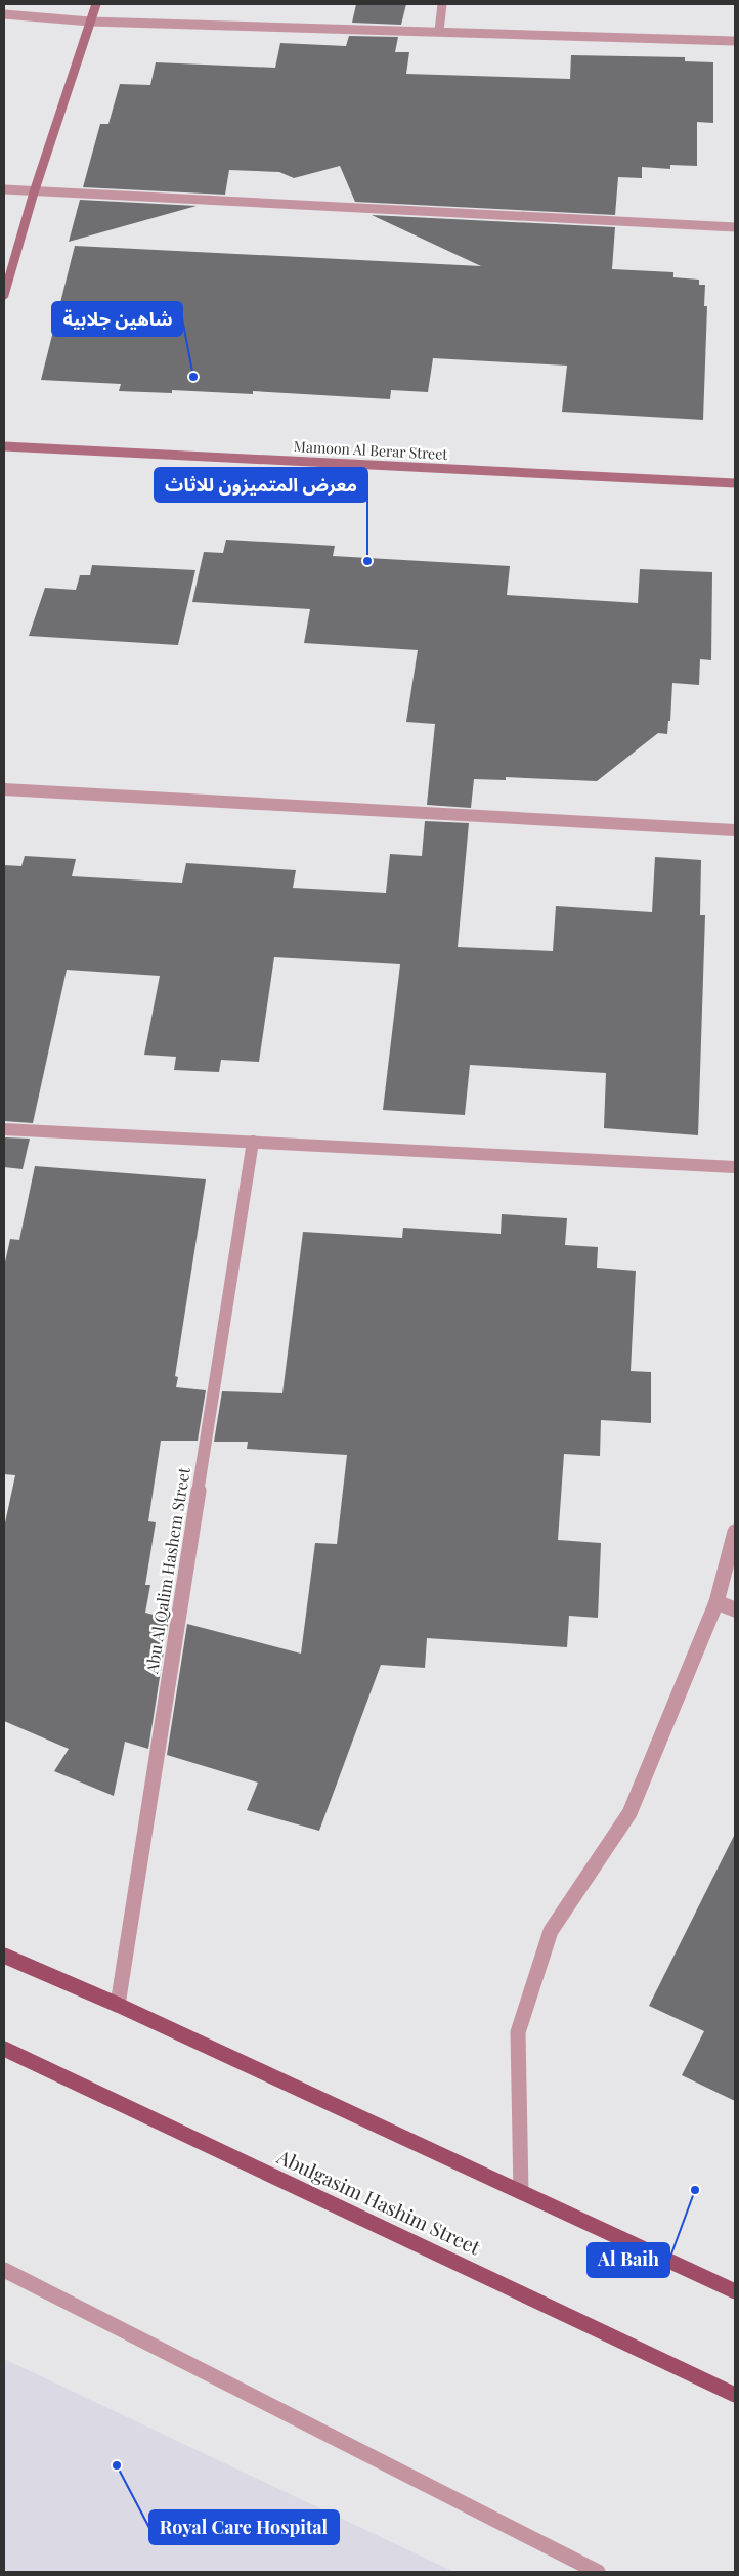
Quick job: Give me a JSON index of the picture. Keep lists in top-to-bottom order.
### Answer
{
  "streets": {
    "main road": ["Abulgasim Hashim Street"],
    "street": ["Mamoon Al Berar Street", "Abu Al Qalim Hashem Street"]
  },
  "places": [
    "شاهين جلابية",
    "معرض المتميزون للاثاث",
    "Al Baih",
    "Royal Care Hospital"
  ]
}
